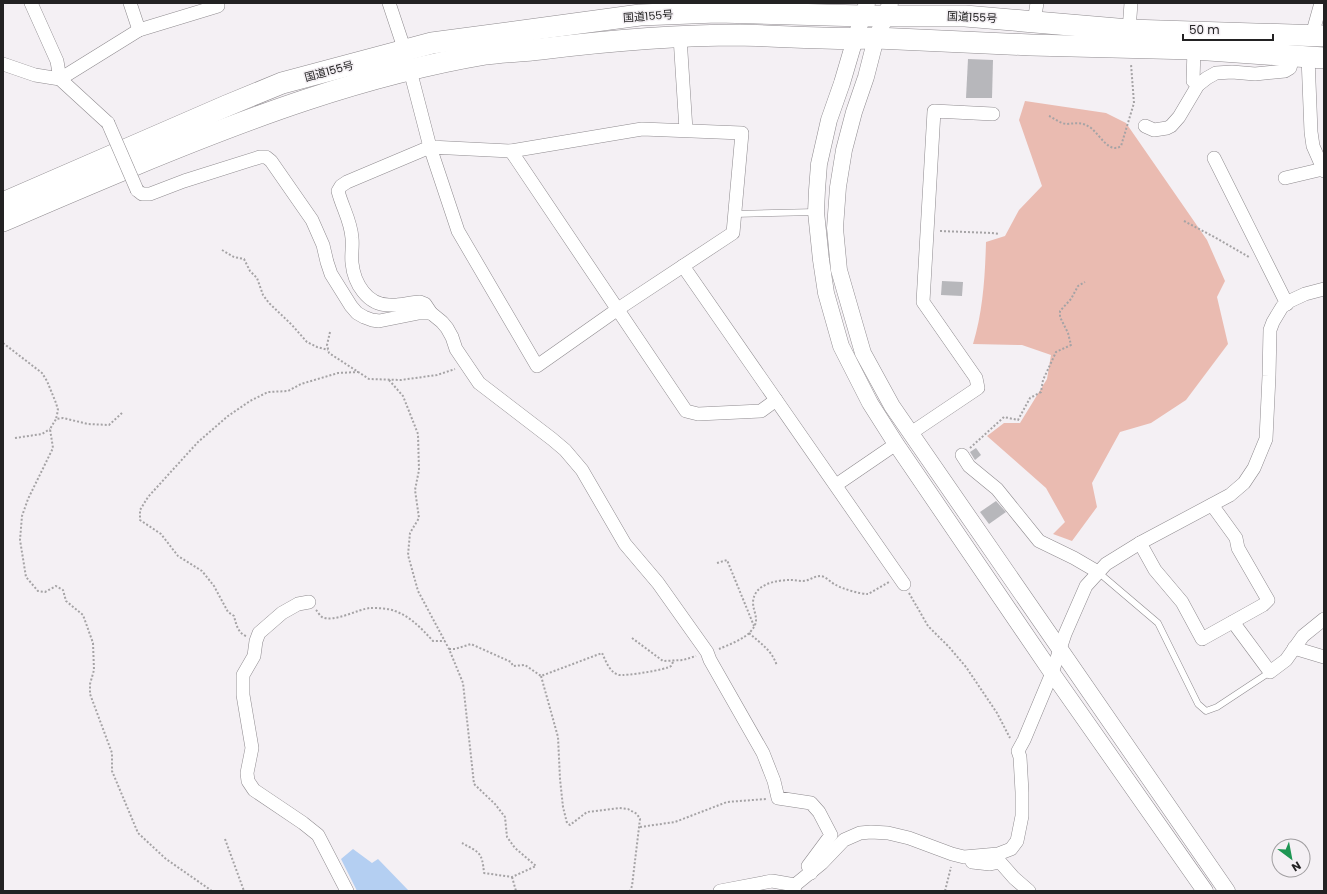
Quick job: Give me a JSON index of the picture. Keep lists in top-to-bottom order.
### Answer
{
  "streets": {
    "highway": ["国道155号"]
  },
  "scale_bar": "50 m",
  "north": "bottom right"
}
